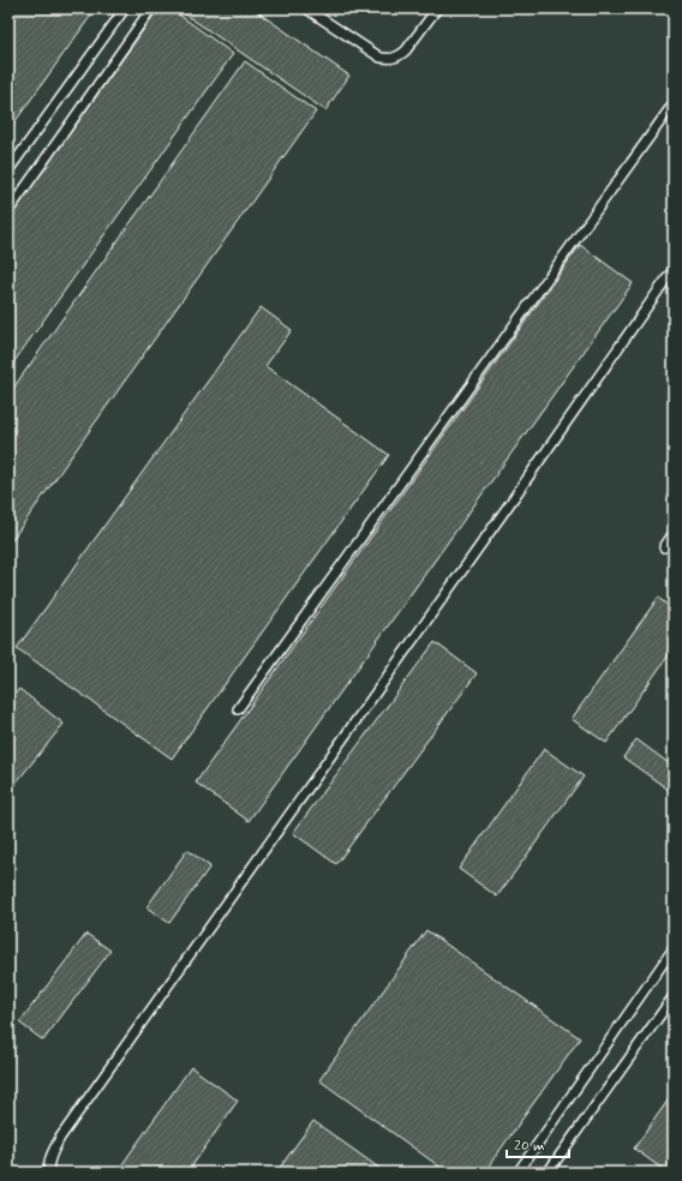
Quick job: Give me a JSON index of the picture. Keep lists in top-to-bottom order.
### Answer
{
  "scale_bar": "20 m"
}
